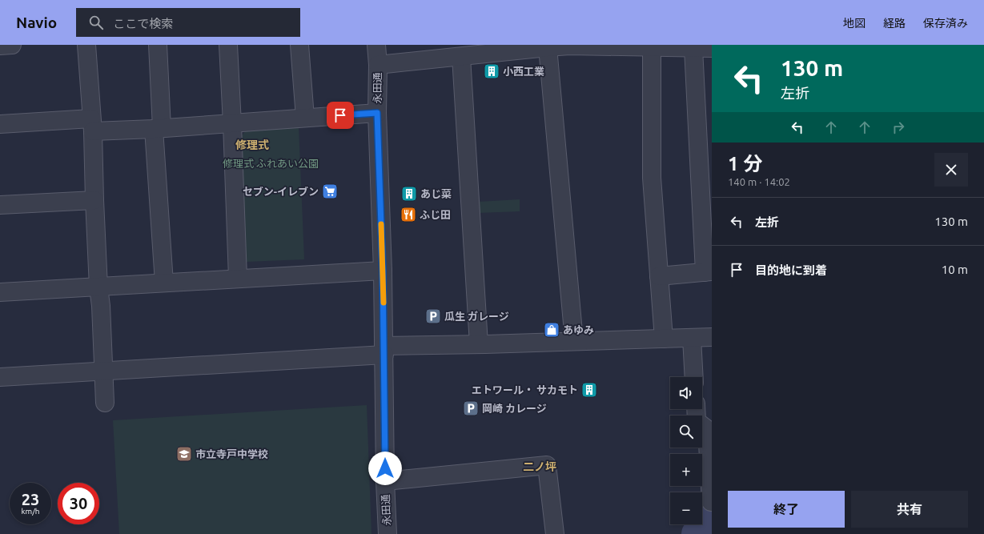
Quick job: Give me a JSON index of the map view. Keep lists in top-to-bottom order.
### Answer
{
  "streets": {
    "street": ["永田通"]
  },
  "districts": ["修理式", "二ノ坪"],
  "parks": ["修理式 ふれあい公園"],
  "places": {
    "building": ["小西工業", "あじ菜", "エトワール・ サカモト"],
    "supermarket": ["セブン-イレブン"],
    "restaurant": ["ふじ田"],
    "parking": ["瓜生 ガレージ", "岡崎 カレージ"],
    "shop": ["あゆみ"],
    "school or university": ["市立寺戸中学校"]
  },
  "page": {
    "header": "Navio",
    "search": "ここで検索",
    "nav": ["地図", "経路", "保存済み"],
    "turn": ["130 m", "左折"],
    "heading": ["1 分", "140 m · 14:02"],
    "list": [
      {
        "name": "左折",
        "value": "130 m"
      },
      {
        "name": "目的地に到着",
        "value": "10 m"
      }
    ],
    "map_buttons": ["+", "−"],
    "speed": "23 km/h",
    "limit": "30",
    "buttons": ["終了", "共有"]
  }
}
